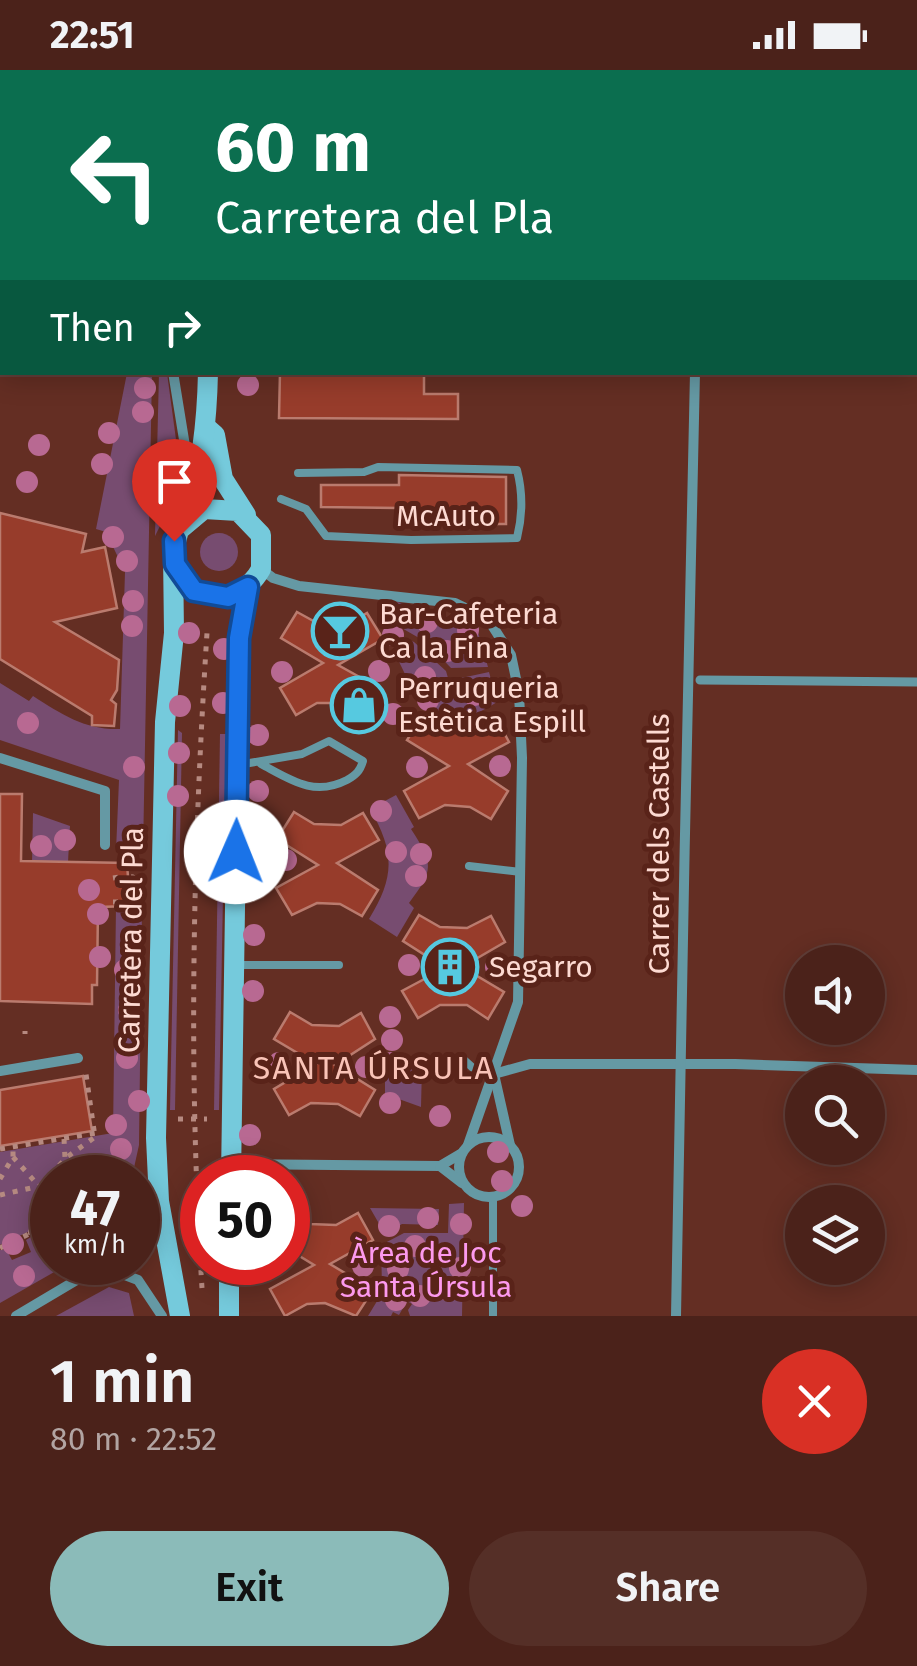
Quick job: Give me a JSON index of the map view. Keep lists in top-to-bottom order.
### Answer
{
  "streets": {
    "main road": ["Carretera del Pla"],
    "street": ["Carrer dels Castells"],
    "lane": ["McAuto"]
  },
  "districts": ["SANTA ÚRSULA"],
  "parks": ["Àrea de Joc Santa Úrsula"],
  "places": {
    "bar": ["Bar-Cafeteria Ca la Fina"],
    "shop": ["Perruqueria Estètica Espill"],
    "building": ["Segarro"]
  },
  "page": {
    "status": "22:51",
    "turn": ["60 m", "Carretera del Pla"],
    "then": "Then",
    "speed": "47 km/h",
    "limit": "50",
    "heading": ["1 min", "80 m · 22:52"],
    "buttons": ["Exit", "Share"]
  }
}
